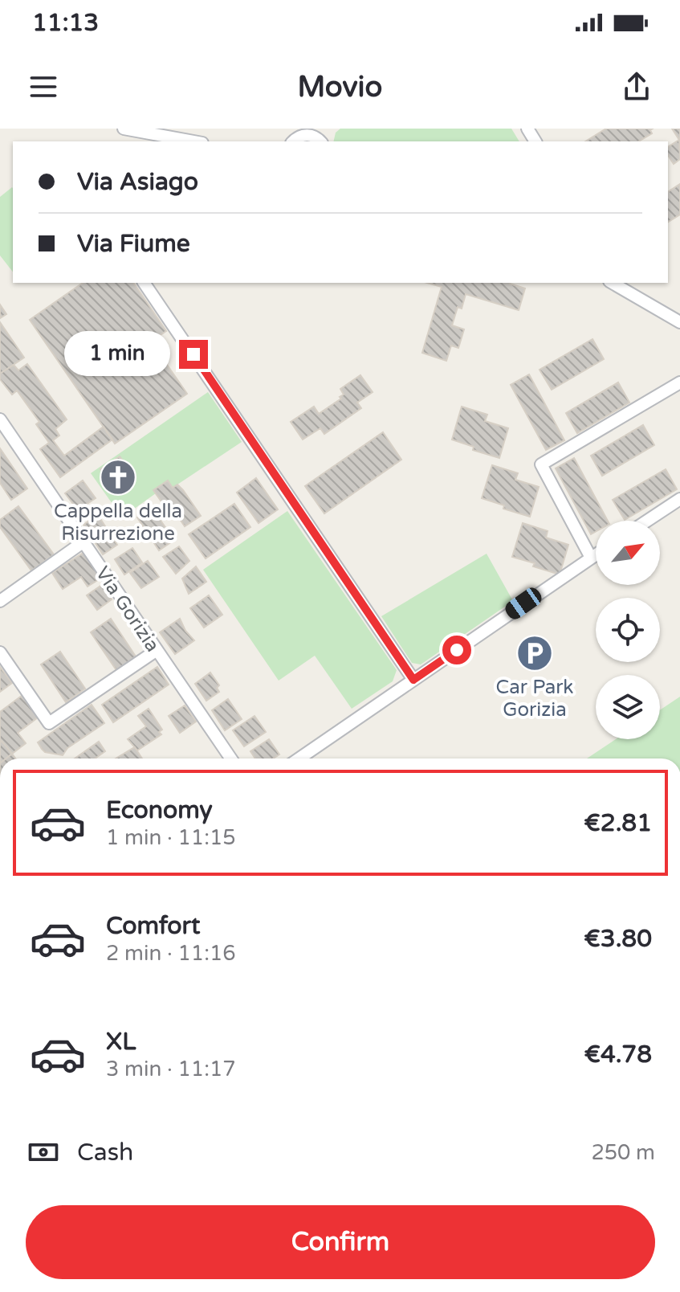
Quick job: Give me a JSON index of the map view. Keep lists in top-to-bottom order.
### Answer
{
  "streets": {
    "street": ["Via Gorizia"]
  },
  "places": {
    "church": ["Cappella della Risurrezione"],
    "parking": ["Car Park Gorizia"]
  },
  "north": "top right",
  "page": {
    "status": "11:13",
    "header": "Movio",
    "banner": ["Via Asiago", "Via Fiume"],
    "bubble": "1 min",
    "list": [
      {
        "name": "Economy",
        "note": "1 min · 11:15",
        "value": "€2.81"
      },
      {
        "name": "Comfort",
        "note": "2 min · 11:16",
        "value": "€3.80"
      },
      {
        "name": "XL",
        "note": "3 min · 11:17",
        "value": "€4.78"
      }
    ],
    "pay": ["Cash", "250 m"],
    "buttons": "Confirm"
  }
}
